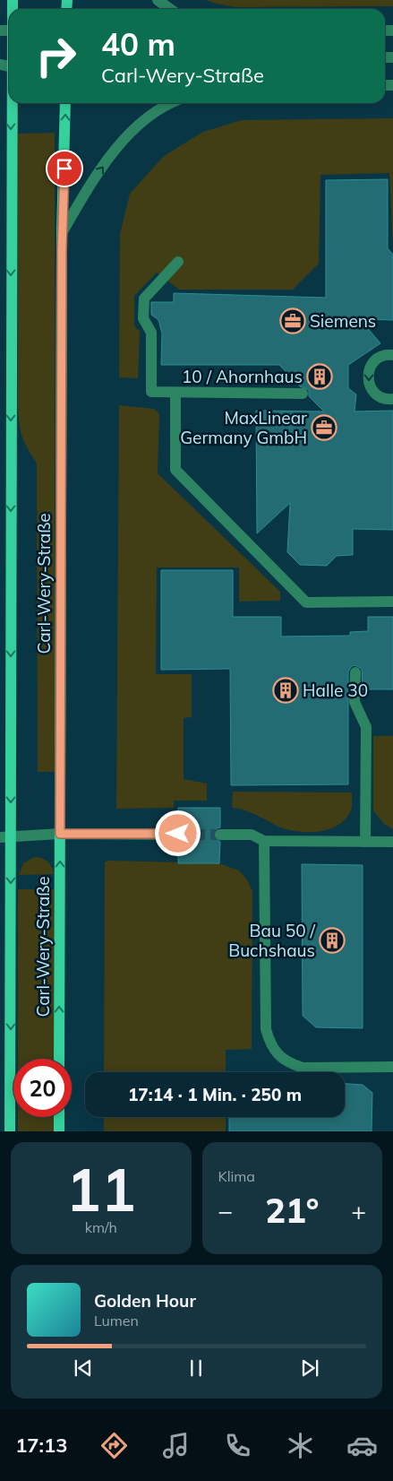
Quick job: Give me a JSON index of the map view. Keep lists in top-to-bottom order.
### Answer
{
  "streets": {
    "main road": ["Carl-Wery-Straße"]
  },
  "places": {
    "office": ["Siemens", "MaxLinear Germany GmbH"],
    "building": ["10 / Ahornhaus", "Halle 30", "Bau 50 / Buchshaus"]
  },
  "page": {
    "turn": ["40 m", "Carl-Wery-Straße"],
    "limit": "20",
    "trip": "17:14 · 1 Min. · 250 m",
    "tile": [
      ["11", "km/h"],
      "Klima"
    ],
    "heat": ["−", "21°", "+"],
    "song": ["Golden Hour", "Lumen"],
    "tabs": "17:13"
  }
}
